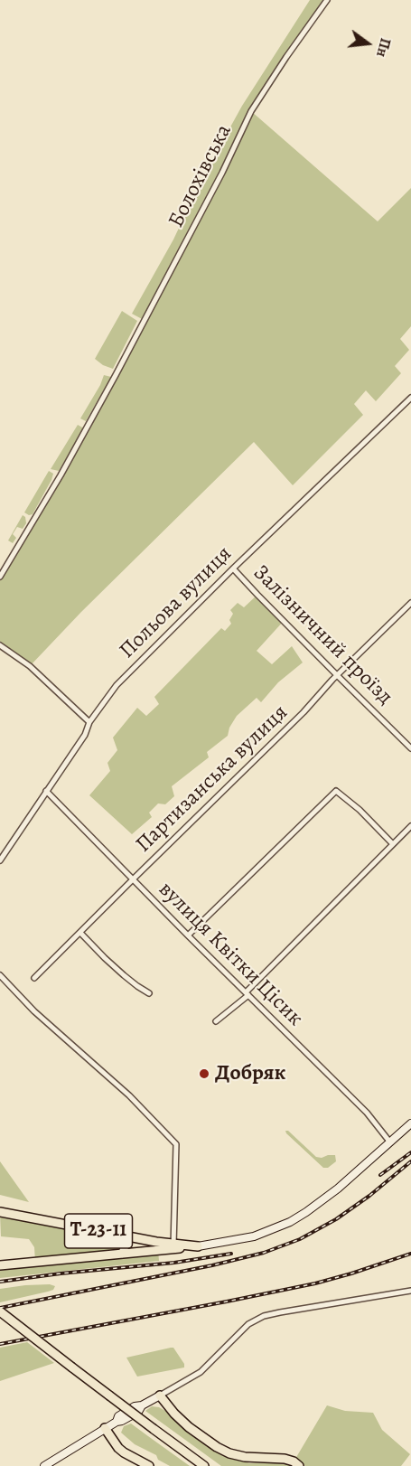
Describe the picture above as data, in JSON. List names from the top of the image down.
{
  "streets": {
    "main road": ["Т-23-11"],
    "street": [
      "Болохівська",
      "Польова вулиця",
      "Залізничний проїзд",
      "Партизанська вулиця",
      "вулиця Квітки Цісик"
    ]
  },
  "crossings": [
    ["Польова вулиця", "Залізничний проїзд"],
    ["Польова вулиця", "вулиця Квітки Цісик"],
    ["Залізничний проїзд", "Партизанська вулиця"],
    ["Партизанська вулиця", "вулиця Квітки Цісик"],
    ["вулиця Квітки Цісик", "Т-23-11"]
  ],
  "places": ["Добряк"],
  "north": "right"
}
